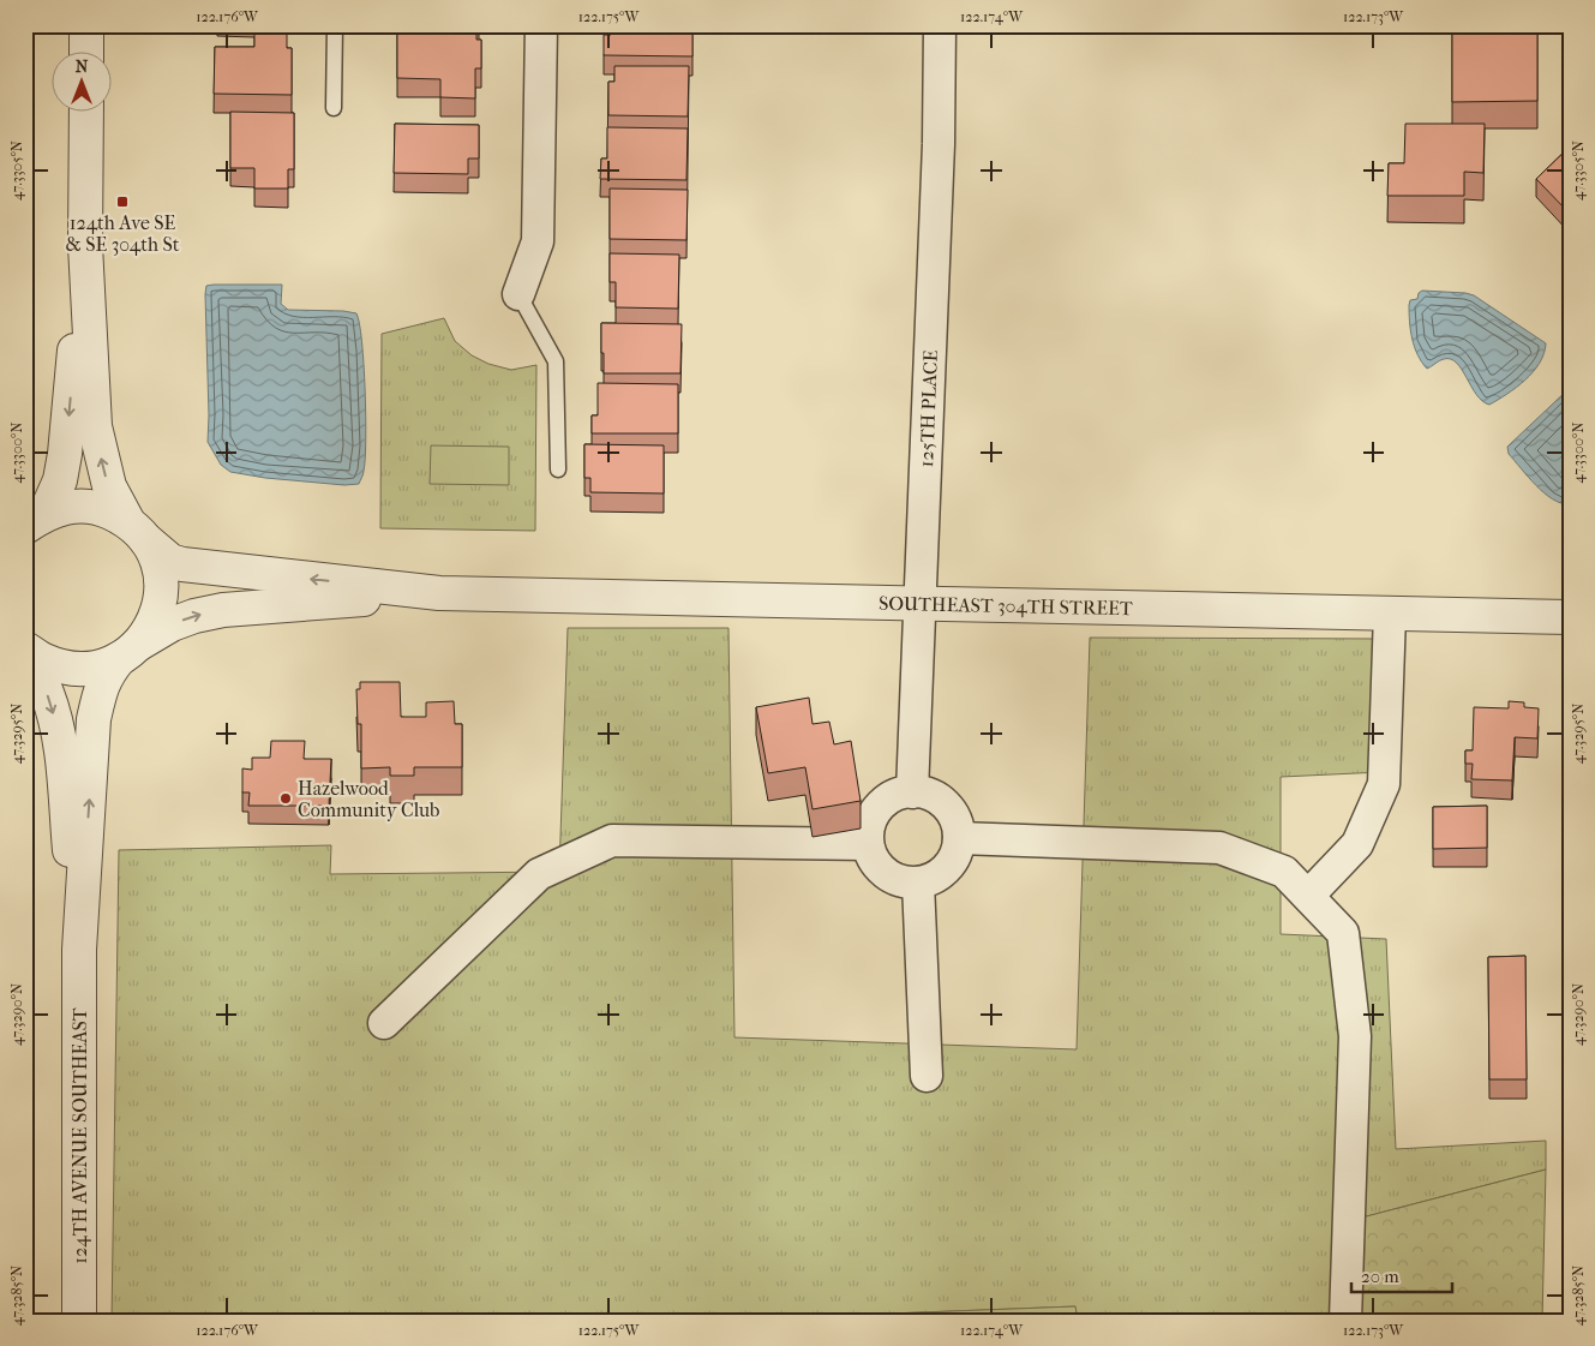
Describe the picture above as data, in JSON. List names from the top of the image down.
{
  "streets": {
    "street": ["125TH PLACE", "SOUTHEAST 304TH STREET", "124TH AVENUE SOUTHEAST"]
  },
  "crossings": [
    ["125TH PLACE", "SOUTHEAST 304TH STREET"],
    ["SOUTHEAST 304TH STREET", "124TH AVENUE SOUTHEAST"]
  ],
  "places": {
    "transit": ["124th Ave SE & SE 304th St"],
    "other": ["Hazelwood Community Club"]
  },
  "scale_bar": "20 m",
  "north": "top",
  "coordinates": [
    "122.176°W",
    "122.175°W",
    "122.174°W",
    "122.173°W",
    "47.3305°N",
    "47.3300°N",
    "47.3295°N",
    "47.3290°N",
    "47.3285°N"
  ]
}
